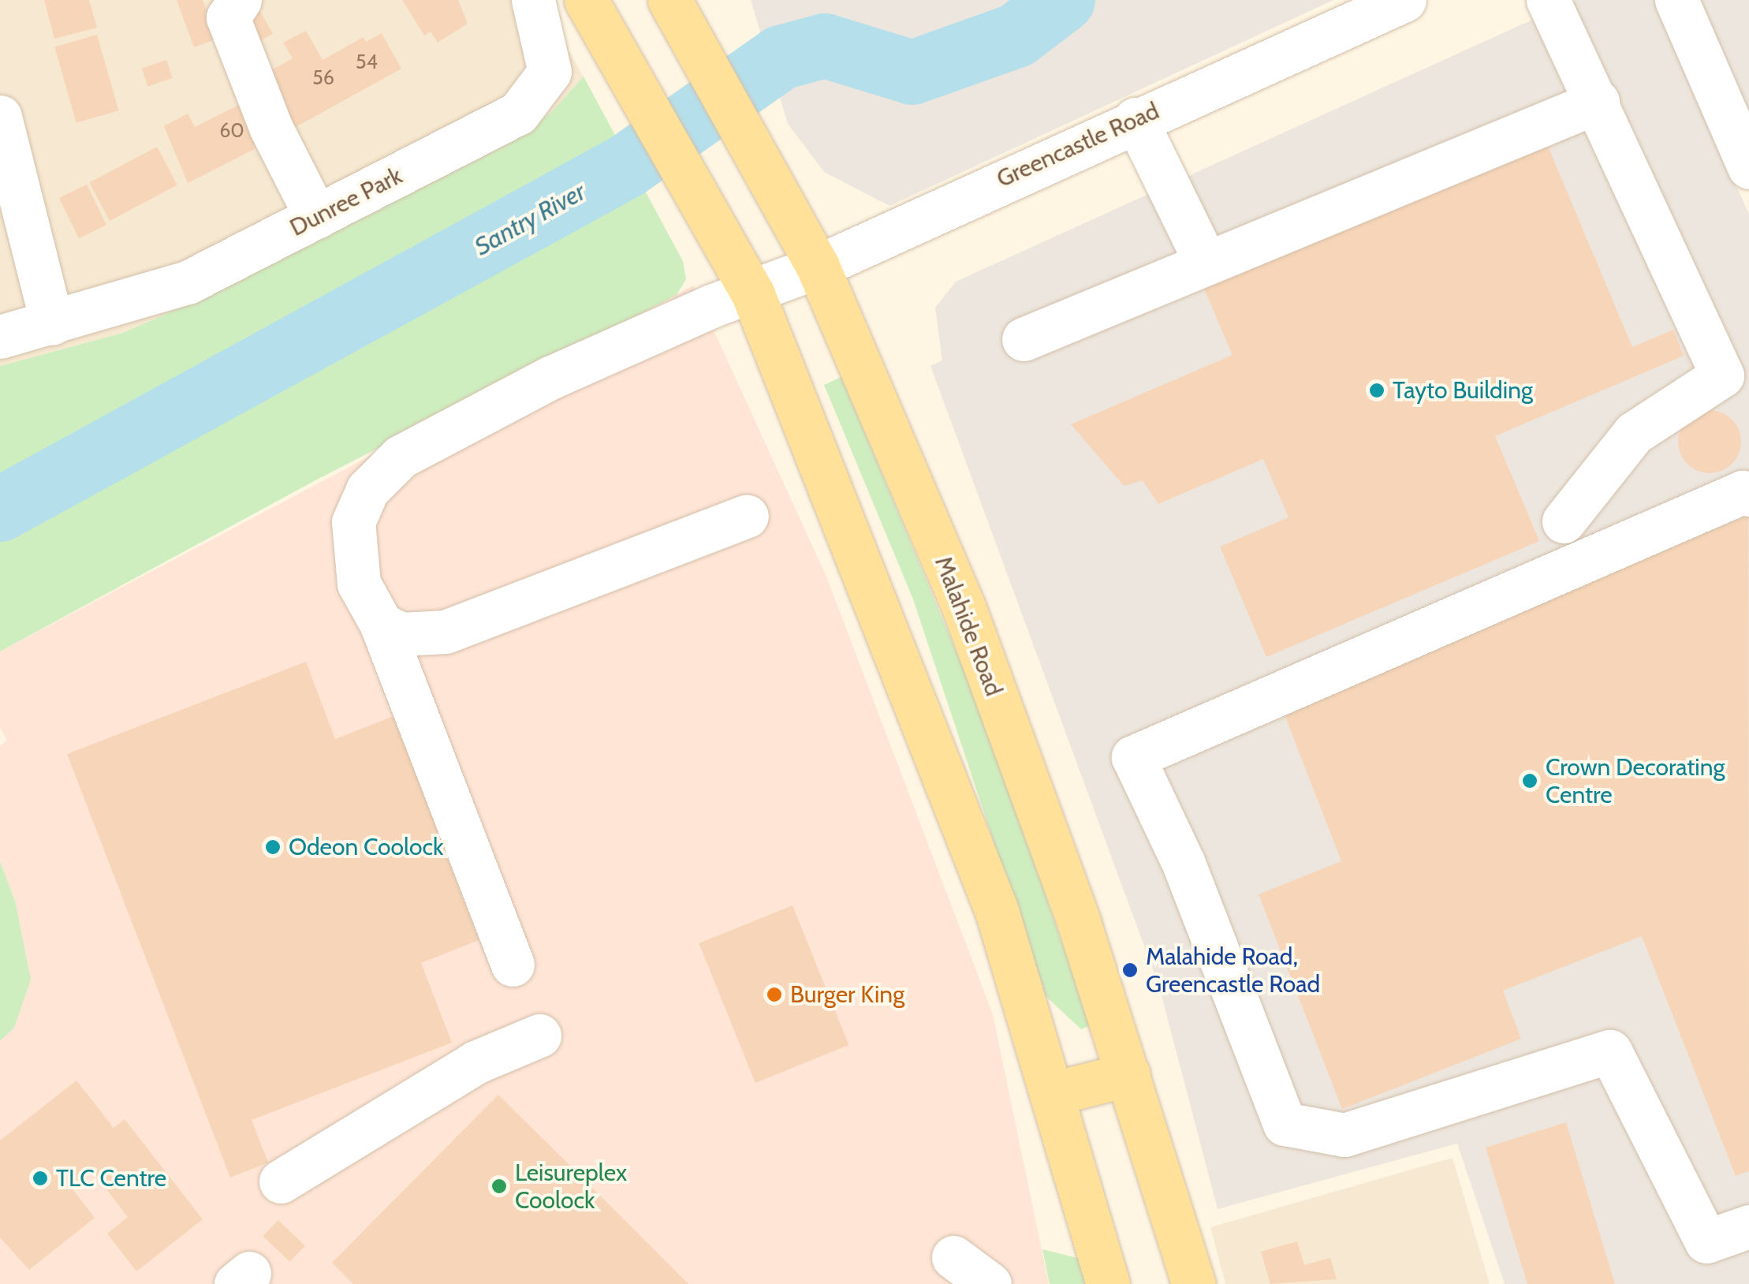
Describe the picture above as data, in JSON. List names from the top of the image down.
{
  "streets": {
    "main road": ["Malahide Road"],
    "street": ["Greencastle Road", "Dunree Park"]
  },
  "crossings": [
    ["Greencastle Road", "Malahide Road"]
  ],
  "water": ["Santry River"],
  "places": [
    "Tayto Building",
    "Crown Decorating Centre",
    "Odeon Coolock",
    "Malahide Road, Greencastle Road",
    "Burger King",
    "TLC Centre",
    "Leisureplex Coolock"
  ],
  "house_numbers": ["54", "56", "60"]
}
